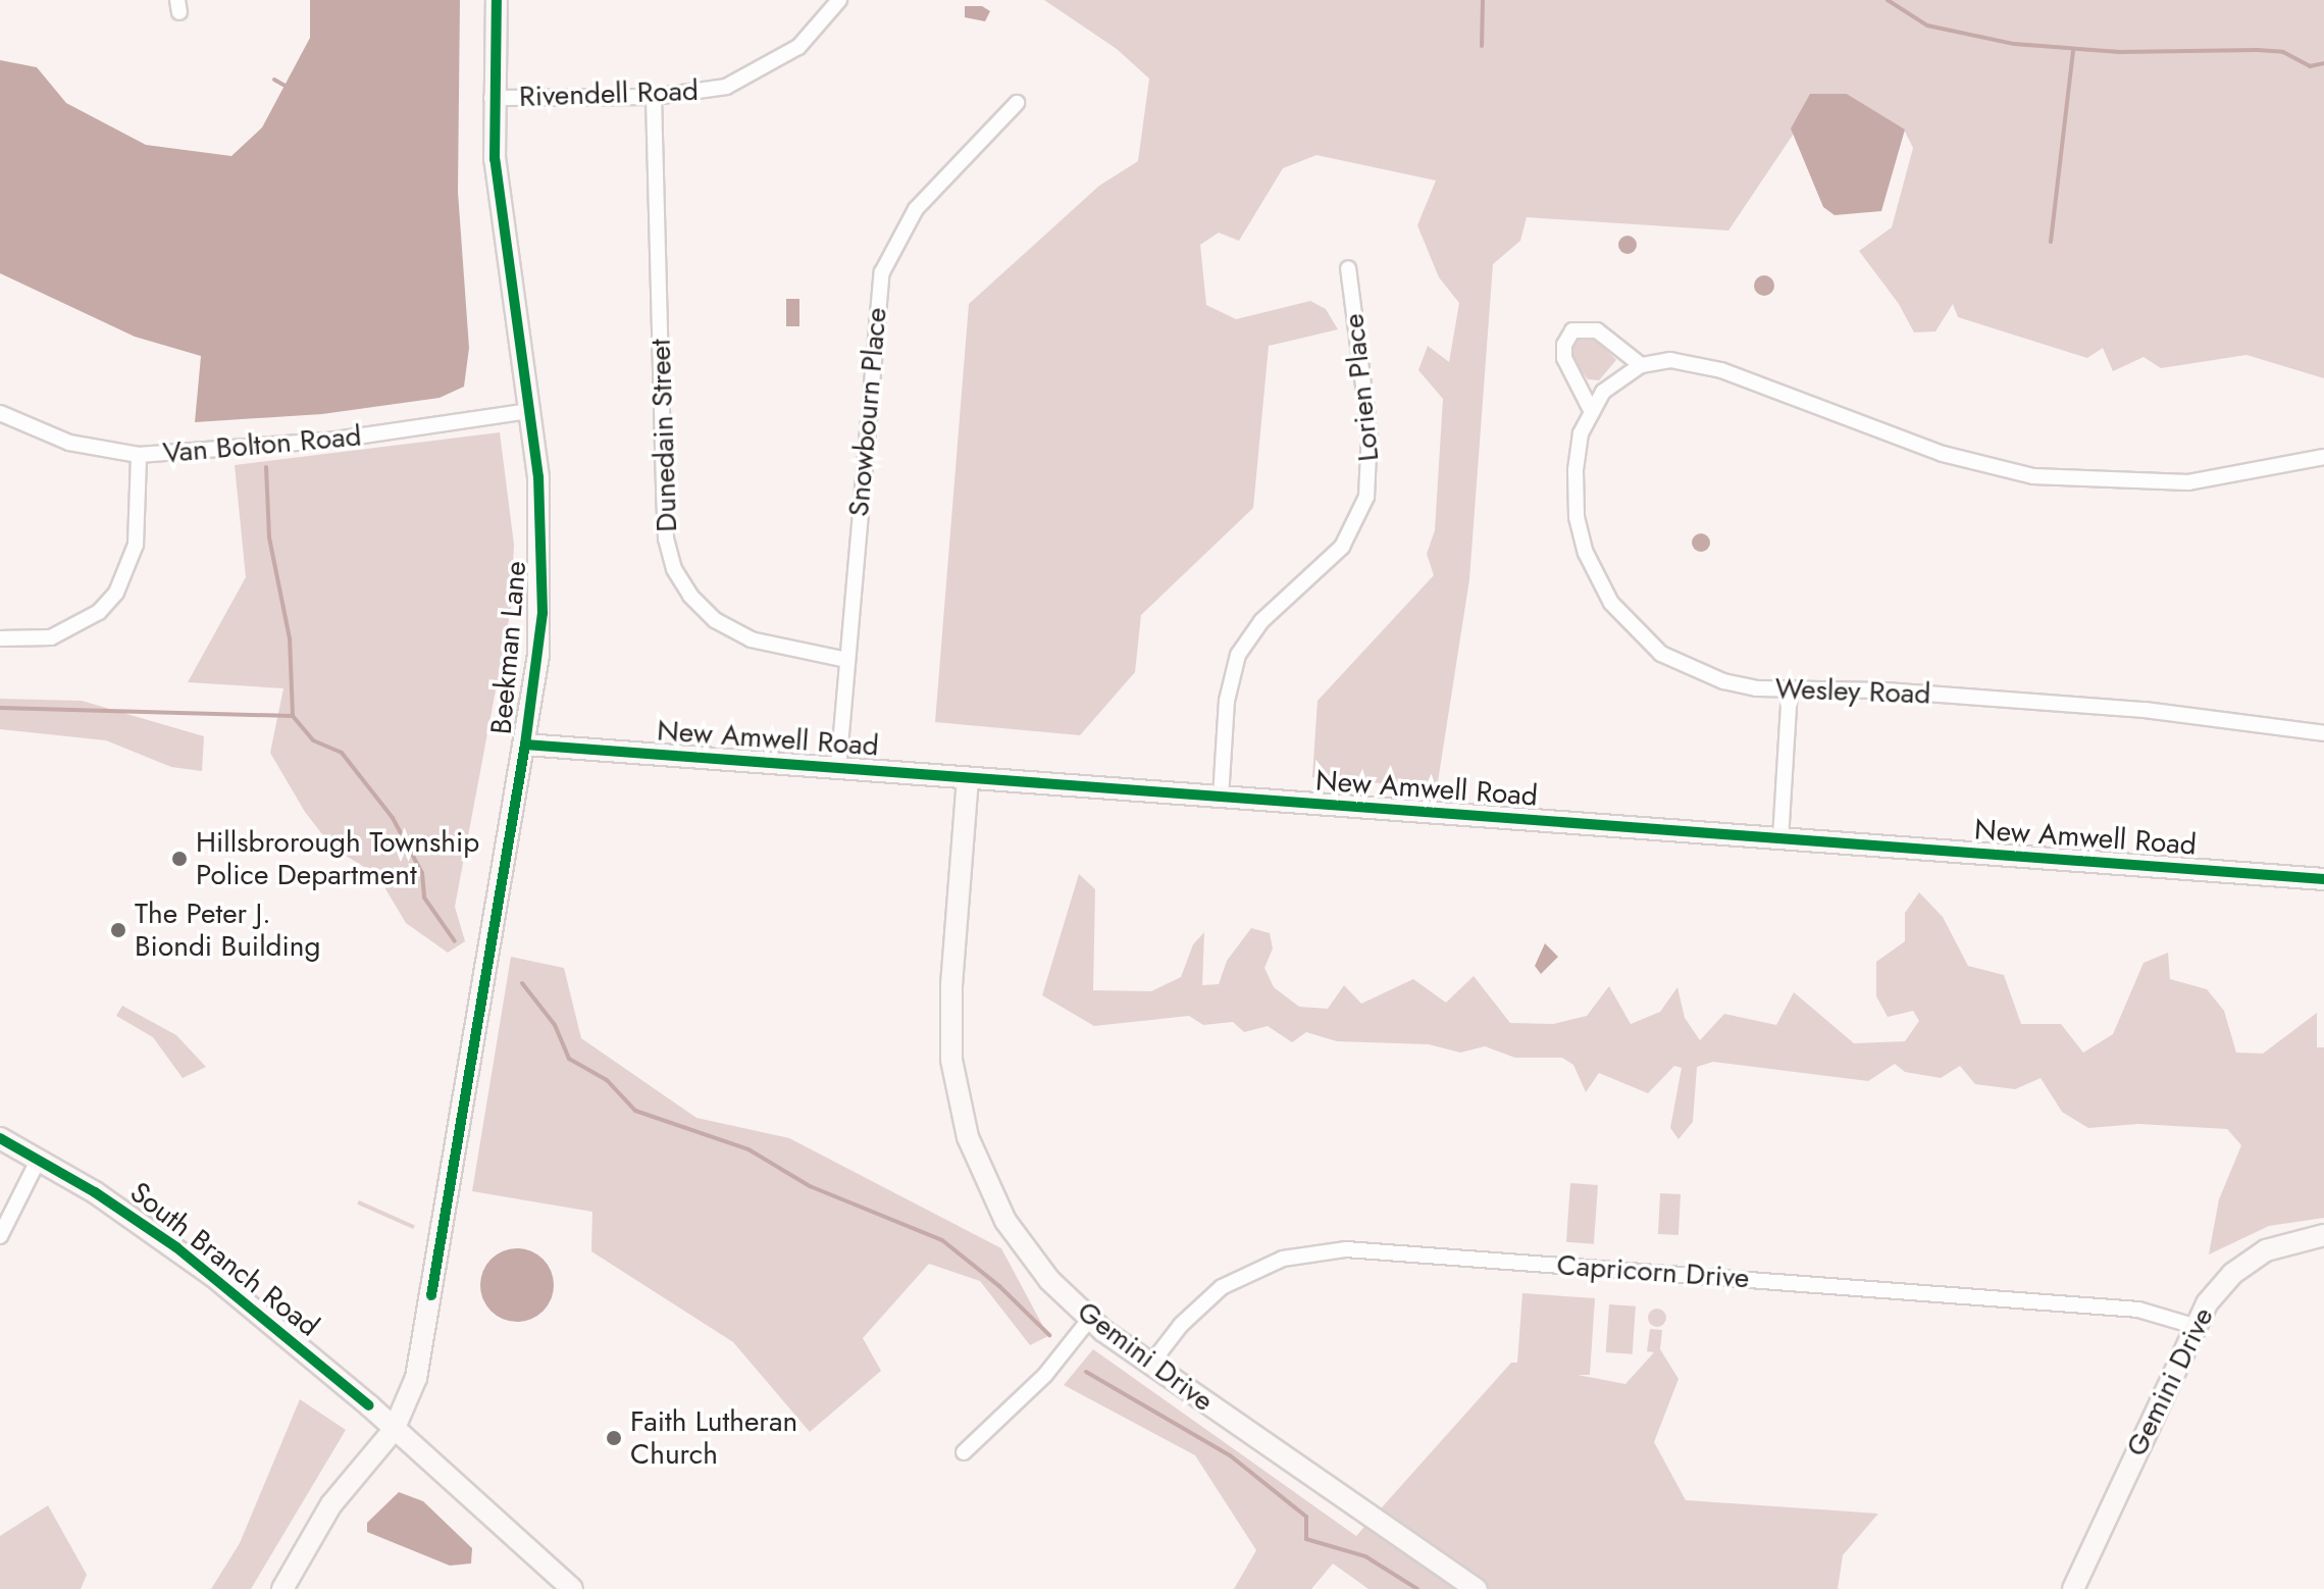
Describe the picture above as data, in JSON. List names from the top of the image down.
{
  "streets": {
    "street": [
      "Rivendell Road",
      "Lorien Place",
      "Snowbourn Place",
      "Dunedain Street",
      "Van Bolton Road",
      "Beekman Lane",
      "Wesley Road",
      "New Amwell Road",
      "South Branch Road",
      "Capricorn Drive",
      "Gemini Drive"
    ]
  },
  "crossings": [
    ["Rivendell Road", "Dunedain Street"],
    ["Rivendell Road", "Beekman Lane"],
    ["Lorien Place", "New Amwell Road"],
    ["Snowbourn Place", "Dunedain Street"],
    ["Snowbourn Place", "New Amwell Road"],
    ["Van Bolton Road", "Beekman Lane"],
    ["Beekman Lane", "New Amwell Road"],
    ["Beekman Lane", "South Branch Road"],
    ["New Amwell Road", "Gemini Drive"],
    ["Capricorn Drive", "Gemini Drive"]
  ],
  "places": ["Hillsbrorough Township Police Department", "The Peter J. Biondi Building", "Faith Lutheran Church"]
}
